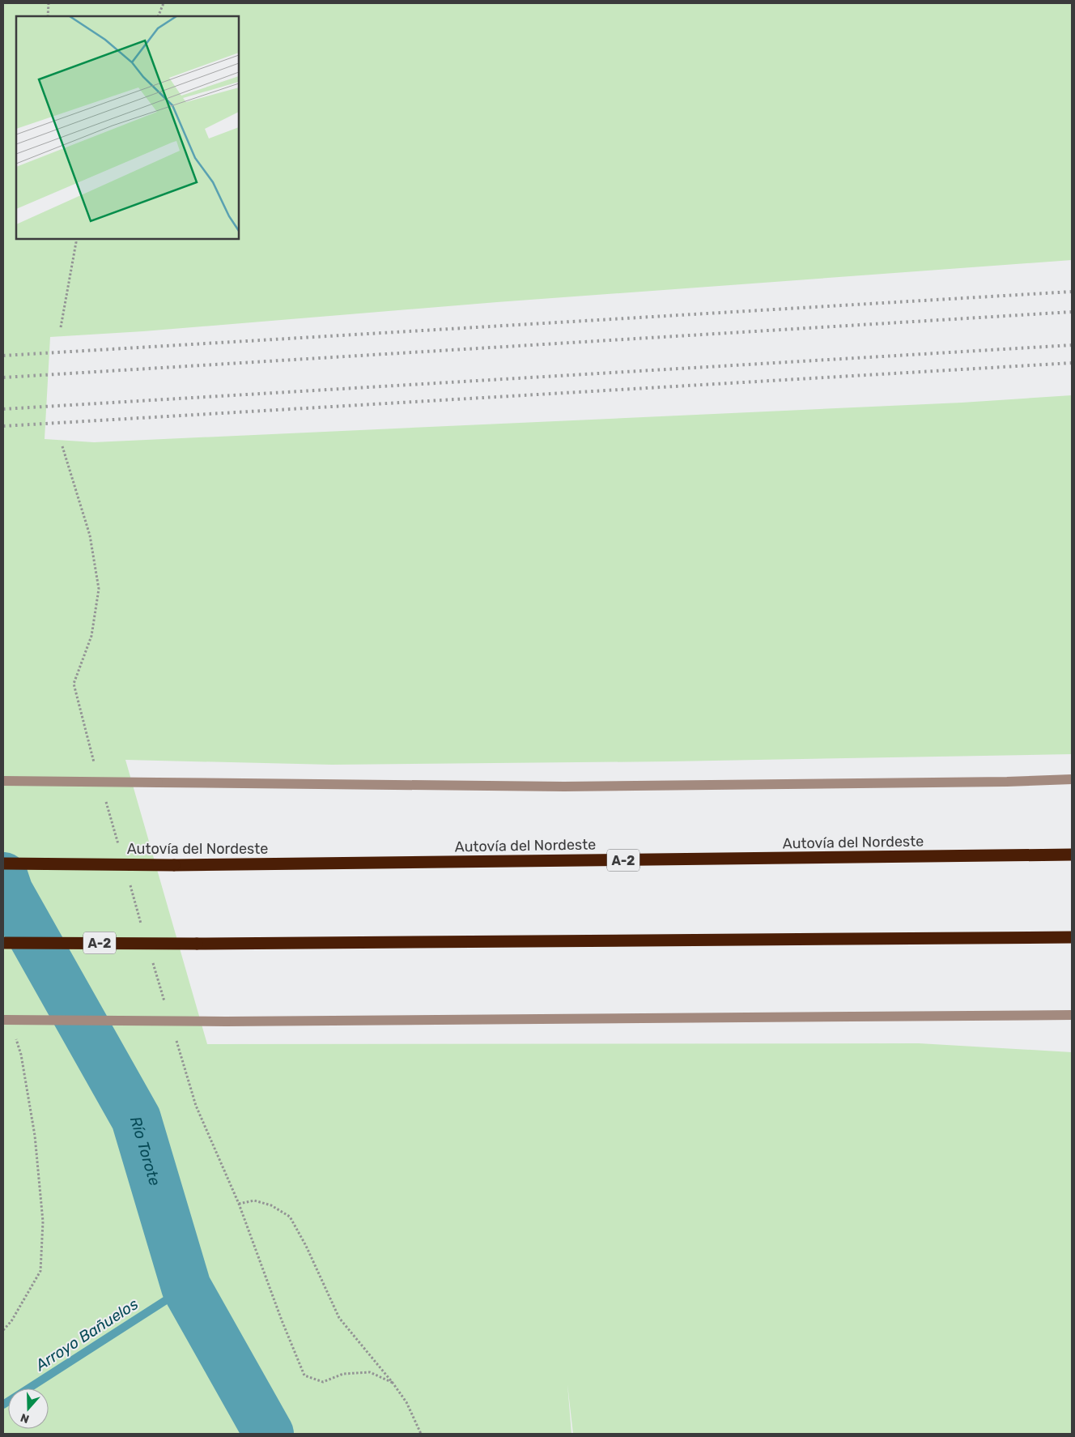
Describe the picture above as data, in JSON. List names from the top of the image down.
{
  "streets": {
    "highway": ["Autovía del Nordeste", "A-2"]
  },
  "water": ["Río Torote", "Arroyo Bañuelos"],
  "north": "bottom"
}
